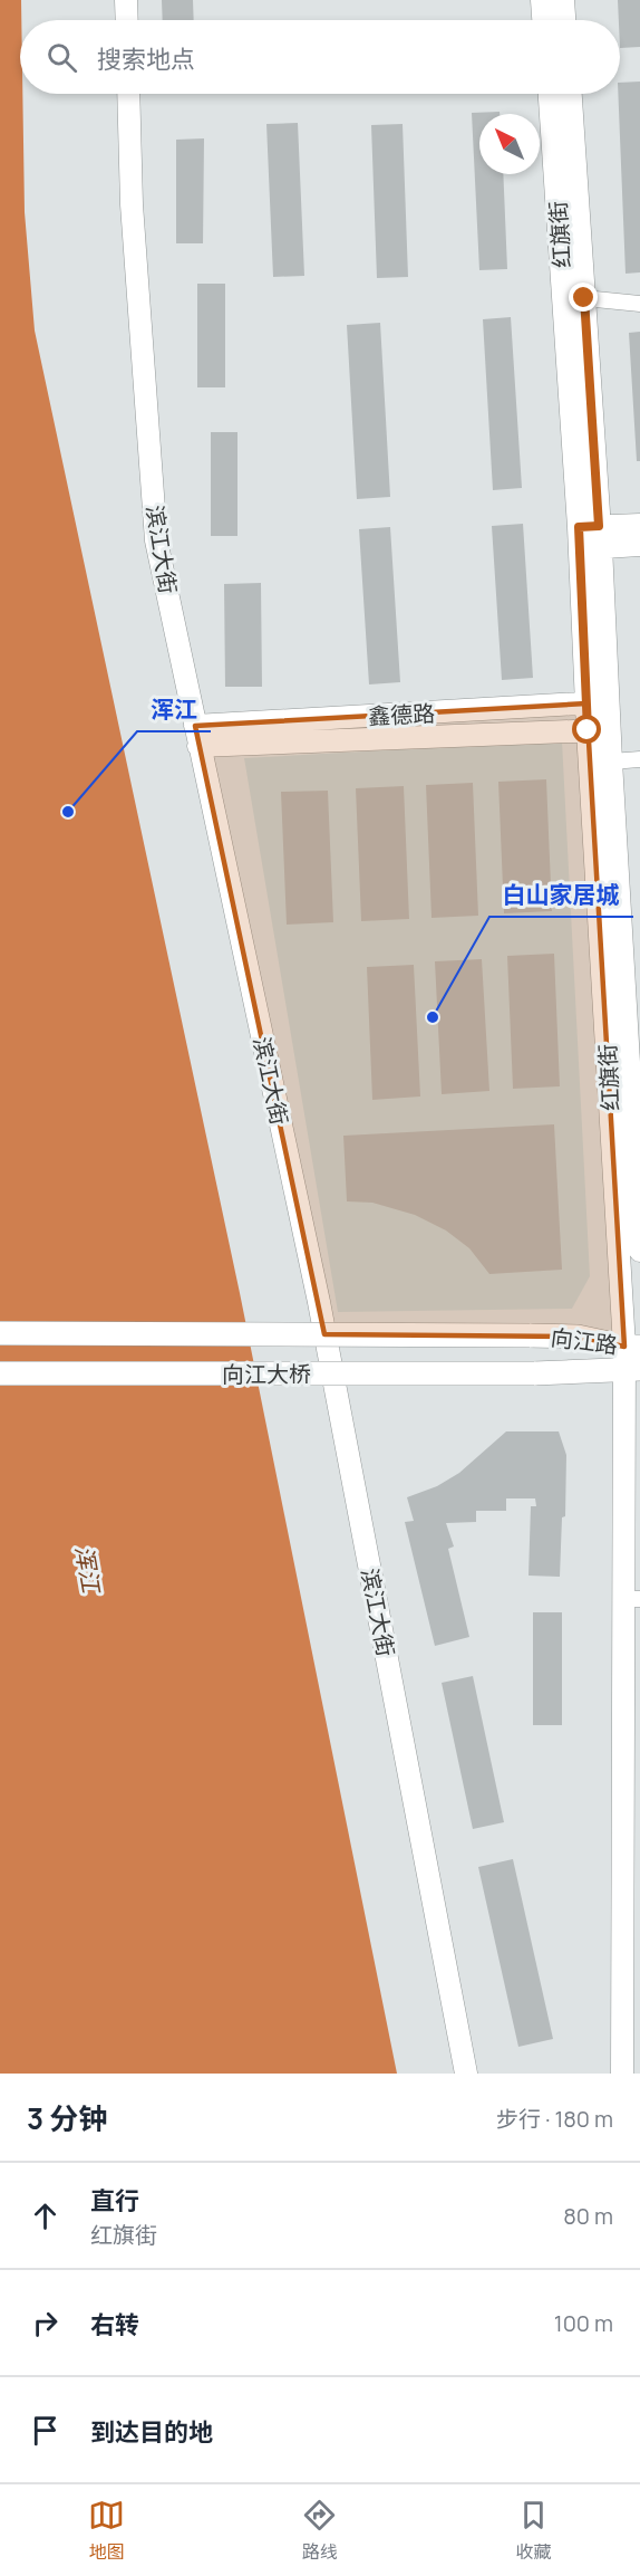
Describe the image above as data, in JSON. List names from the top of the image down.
{
  "streets": {
    "main road": [
      "红旗街",
      "滨江大街",
      "鑫德路",
      "向江路",
      "向江大桥"
    ]
  },
  "crossings": [
    ["红旗街", "鑫德路"],
    ["红旗街", "向江路"],
    ["滨江大街", "鑫德路"],
    ["向江路", "向江大桥"]
  ],
  "water": ["浑江"],
  "places": ["浑江", "白山家居城"],
  "north": "top left",
  "page": {
    "search": "搜索地点",
    "heading": ["3 分钟", "步行 · 180 m"],
    "list": [
      ["直行", "红旗街", "80 m"],
      ["右转", "100 m"],
      "到达目的地"
    ],
    "nav": ["地图", "路线", "收藏"]
  }
}
